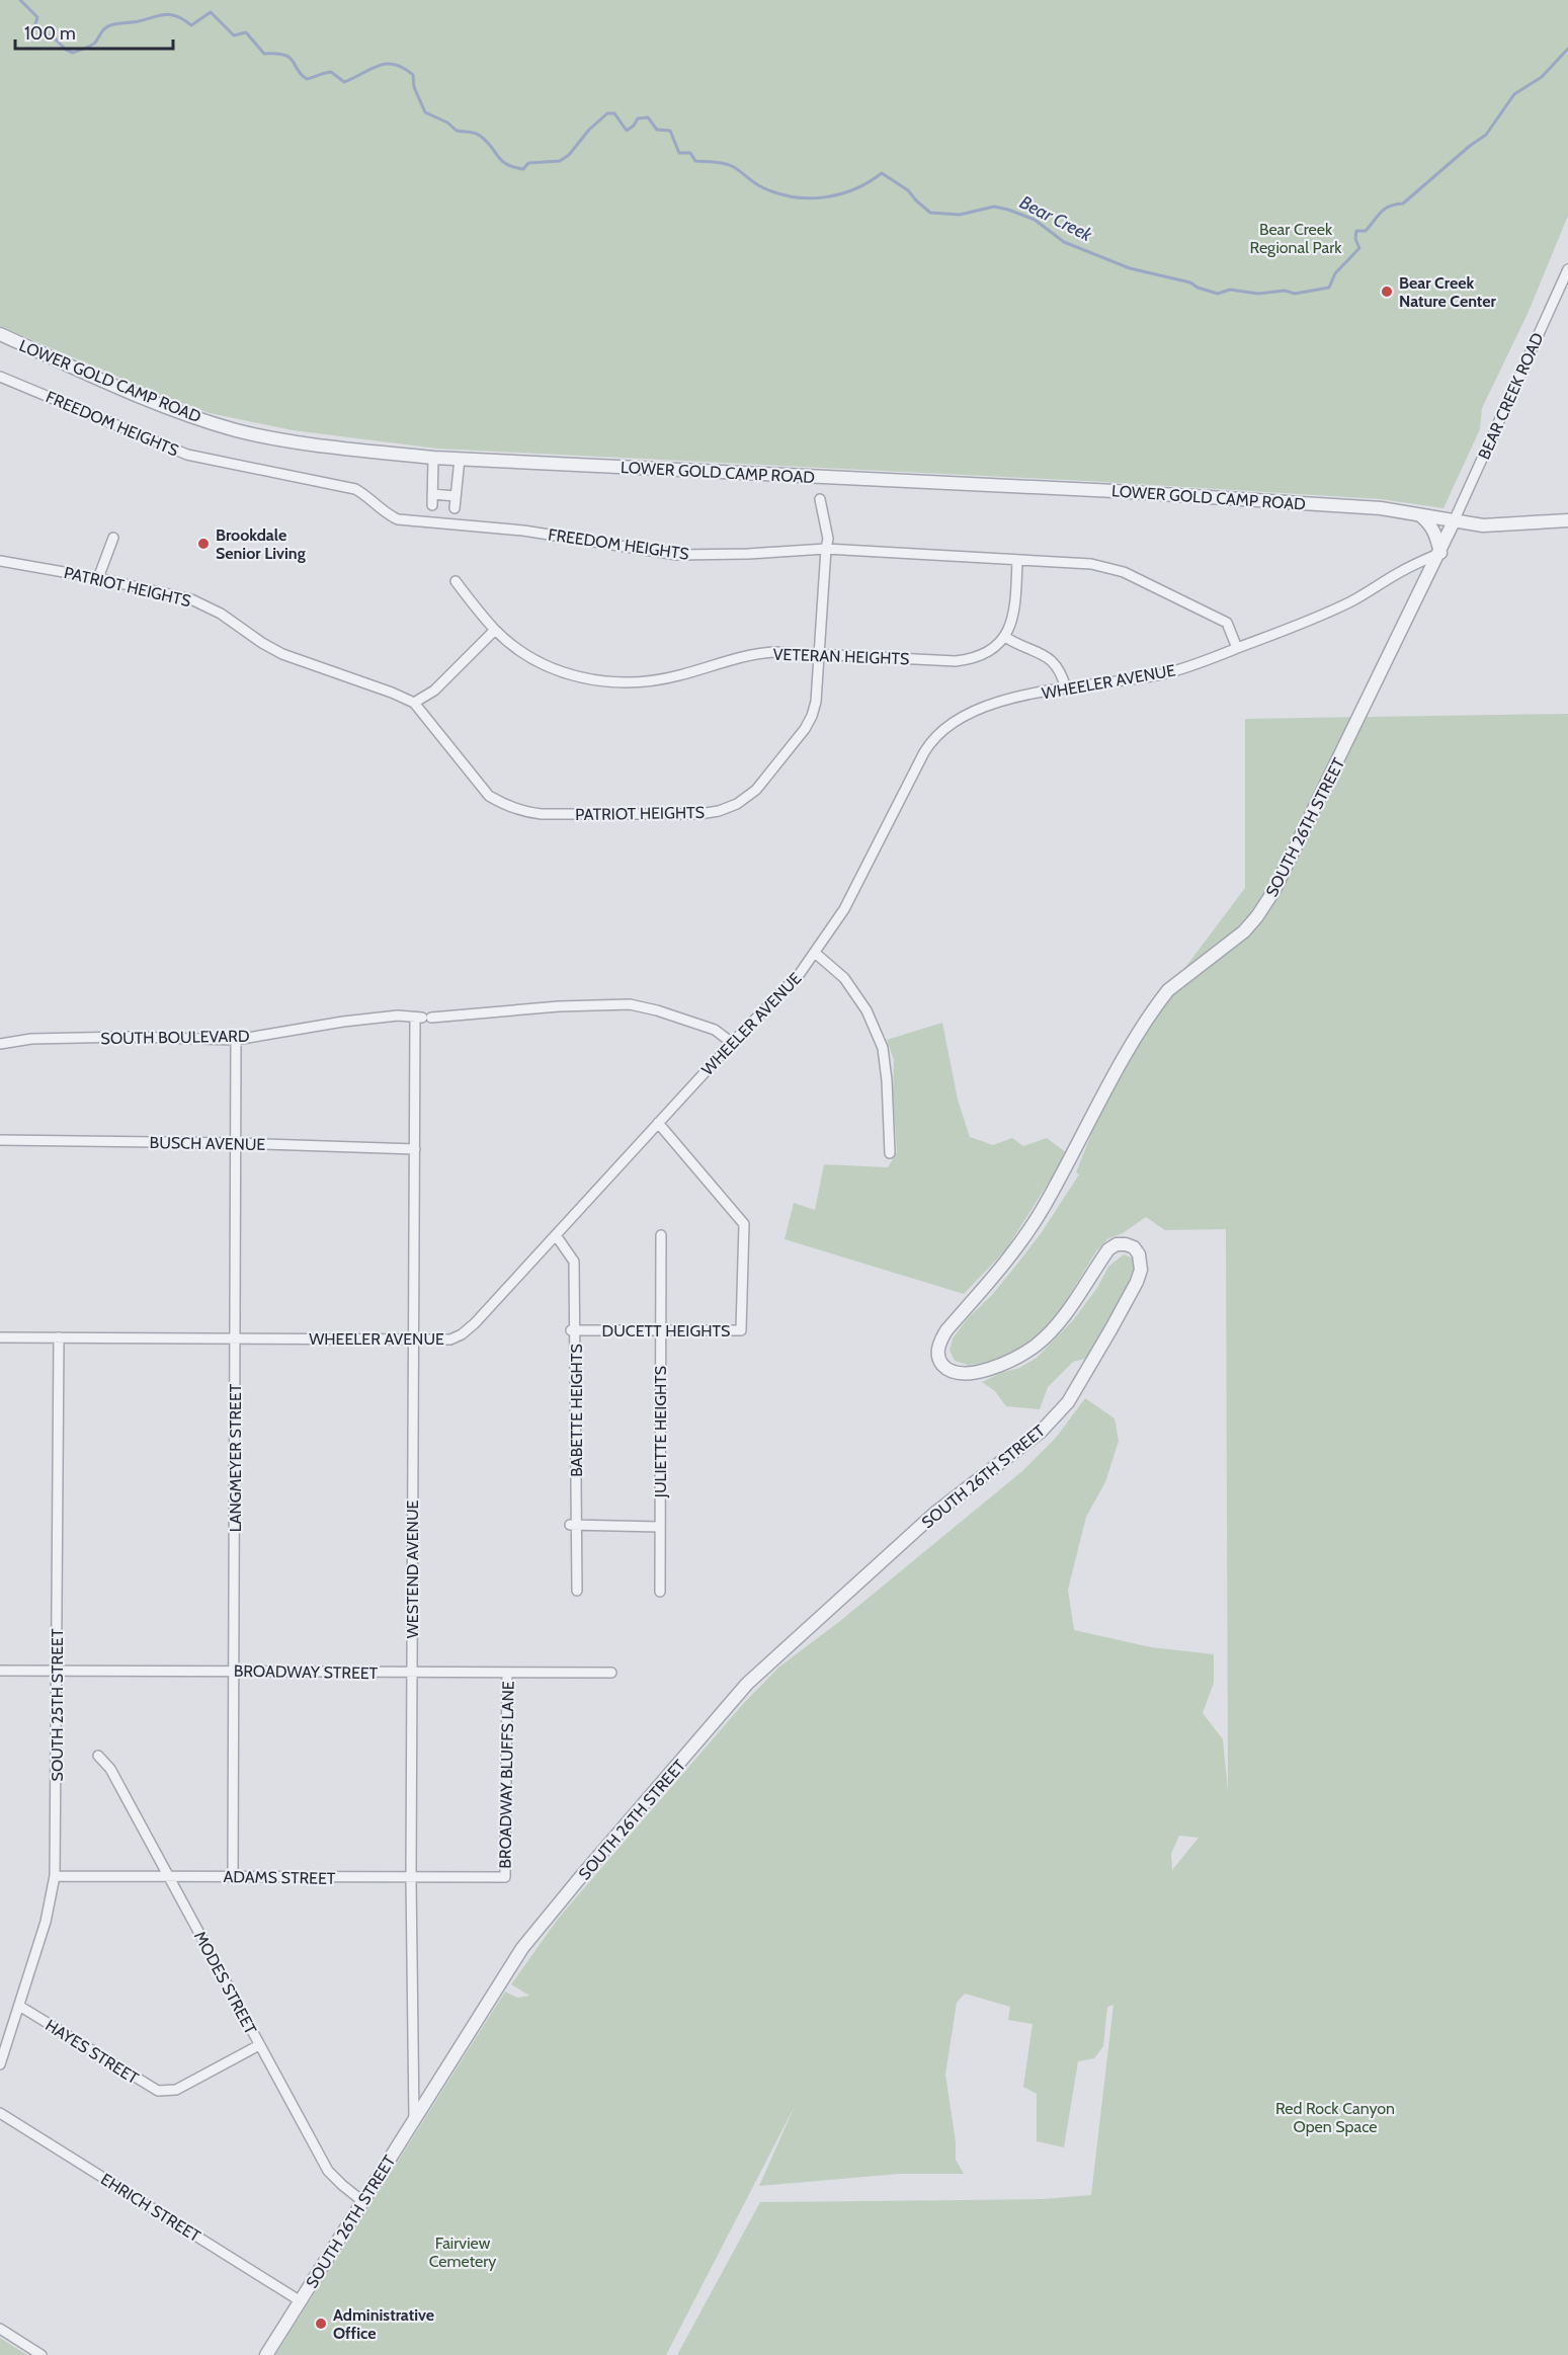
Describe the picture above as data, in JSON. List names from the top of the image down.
{
  "streets": {
    "street": [
      "LOWER GOLD CAMP ROAD",
      "BEAR CREEK ROAD",
      "FREEDOM HEIGHTS",
      "PATRIOT HEIGHTS",
      "VETERAN HEIGHTS",
      "WHEELER AVENUE",
      "SOUTH 26TH STREET",
      "SOUTH BOULEVARD",
      "BUSCH AVENUE",
      "DUCETT HEIGHTS",
      "BABETTE HEIGHTS",
      "JULIETTE HEIGHTS",
      "LANGMEYER STREET",
      "WESTEND AVENUE",
      "BROADWAY STREET",
      "SOUTH 25TH STREET",
      "BROADWAY BLUFFS LANE",
      "ADAMS STREET",
      "MODES STREET",
      "HAYES STREET",
      "EHRICH STREET"
    ]
  },
  "crossings": [
    ["LOWER GOLD CAMP ROAD", "BEAR CREEK ROAD"],
    ["LOWER GOLD CAMP ROAD", "SOUTH 26TH STREET"],
    ["BEAR CREEK ROAD", "SOUTH 26TH STREET"],
    ["FREEDOM HEIGHTS", "PATRIOT HEIGHTS"],
    ["FREEDOM HEIGHTS", "WHEELER AVENUE"],
    ["PATRIOT HEIGHTS", "VETERAN HEIGHTS"],
    ["WHEELER AVENUE", "SOUTH 26TH STREET"],
    ["WHEELER AVENUE", "SOUTH BOULEVARD"],
    ["WHEELER AVENUE", "DUCETT HEIGHTS"],
    ["WHEELER AVENUE", "BABETTE HEIGHTS"],
    ["WHEELER AVENUE", "LANGMEYER STREET"],
    ["WHEELER AVENUE", "WESTEND AVENUE"],
    ["WHEELER AVENUE", "SOUTH 25TH STREET"],
    ["SOUTH 26TH STREET", "WESTEND AVENUE"],
    ["SOUTH 26TH STREET", "MODES STREET"],
    ["SOUTH 26TH STREET", "EHRICH STREET"],
    ["SOUTH BOULEVARD", "LANGMEYER STREET"],
    ["SOUTH BOULEVARD", "WESTEND AVENUE"],
    ["BUSCH AVENUE", "LANGMEYER STREET"],
    ["BUSCH AVENUE", "WESTEND AVENUE"],
    ["DUCETT HEIGHTS", "BABETTE HEIGHTS"],
    ["DUCETT HEIGHTS", "JULIETTE HEIGHTS"],
    ["LANGMEYER STREET", "BROADWAY STREET"],
    ["LANGMEYER STREET", "ADAMS STREET"],
    ["WESTEND AVENUE", "BROADWAY STREET"],
    ["WESTEND AVENUE", "ADAMS STREET"],
    ["BROADWAY STREET", "SOUTH 25TH STREET"],
    ["BROADWAY STREET", "BROADWAY BLUFFS LANE"],
    ["SOUTH 25TH STREET", "ADAMS STREET"],
    ["SOUTH 25TH STREET", "HAYES STREET"],
    ["BROADWAY BLUFFS LANE", "ADAMS STREET"],
    ["ADAMS STREET", "MODES STREET"],
    ["MODES STREET", "HAYES STREET"]
  ],
  "water": ["Bear Creek"],
  "parks": ["Bear Creek Regional Park", "Red Rock Canyon Open Space", "Fairview Cemetery"],
  "places": ["Bear Creek Nature Center", "Brookdale Senior Living", "Administrative Office"],
  "scale_bar": "100 m"
}
